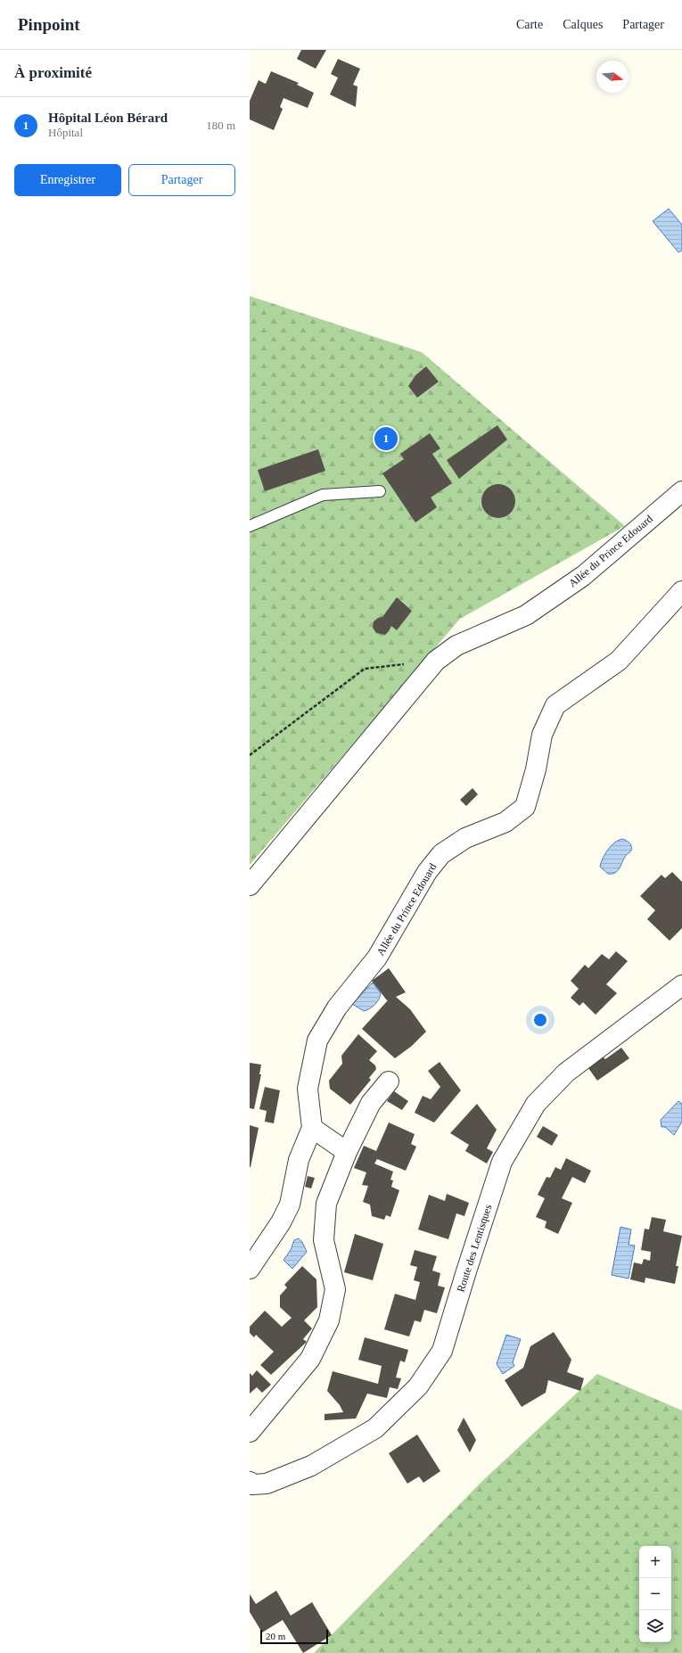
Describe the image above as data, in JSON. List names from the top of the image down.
{
  "streets": {
    "street": ["Allée du Prince Edouard", "Route des Lentisques"]
  },
  "scale_bar": "20 m",
  "north": "right",
  "page": {
    "header": "Pinpoint",
    "nav": ["Carte", "Calques", "Partager"],
    "heading": "À proximité",
    "list": [
      {
        "mark": "1",
        "name": "Hôpital Léon Bérard",
        "note": "Hôpital",
        "value": "180 m"
      }
    ],
    "buttons": ["Enregistrer", "Partager"],
    "pins": "1",
    "map_buttons": ["+", "−"],
    "scale": "20 m"
  }
}
